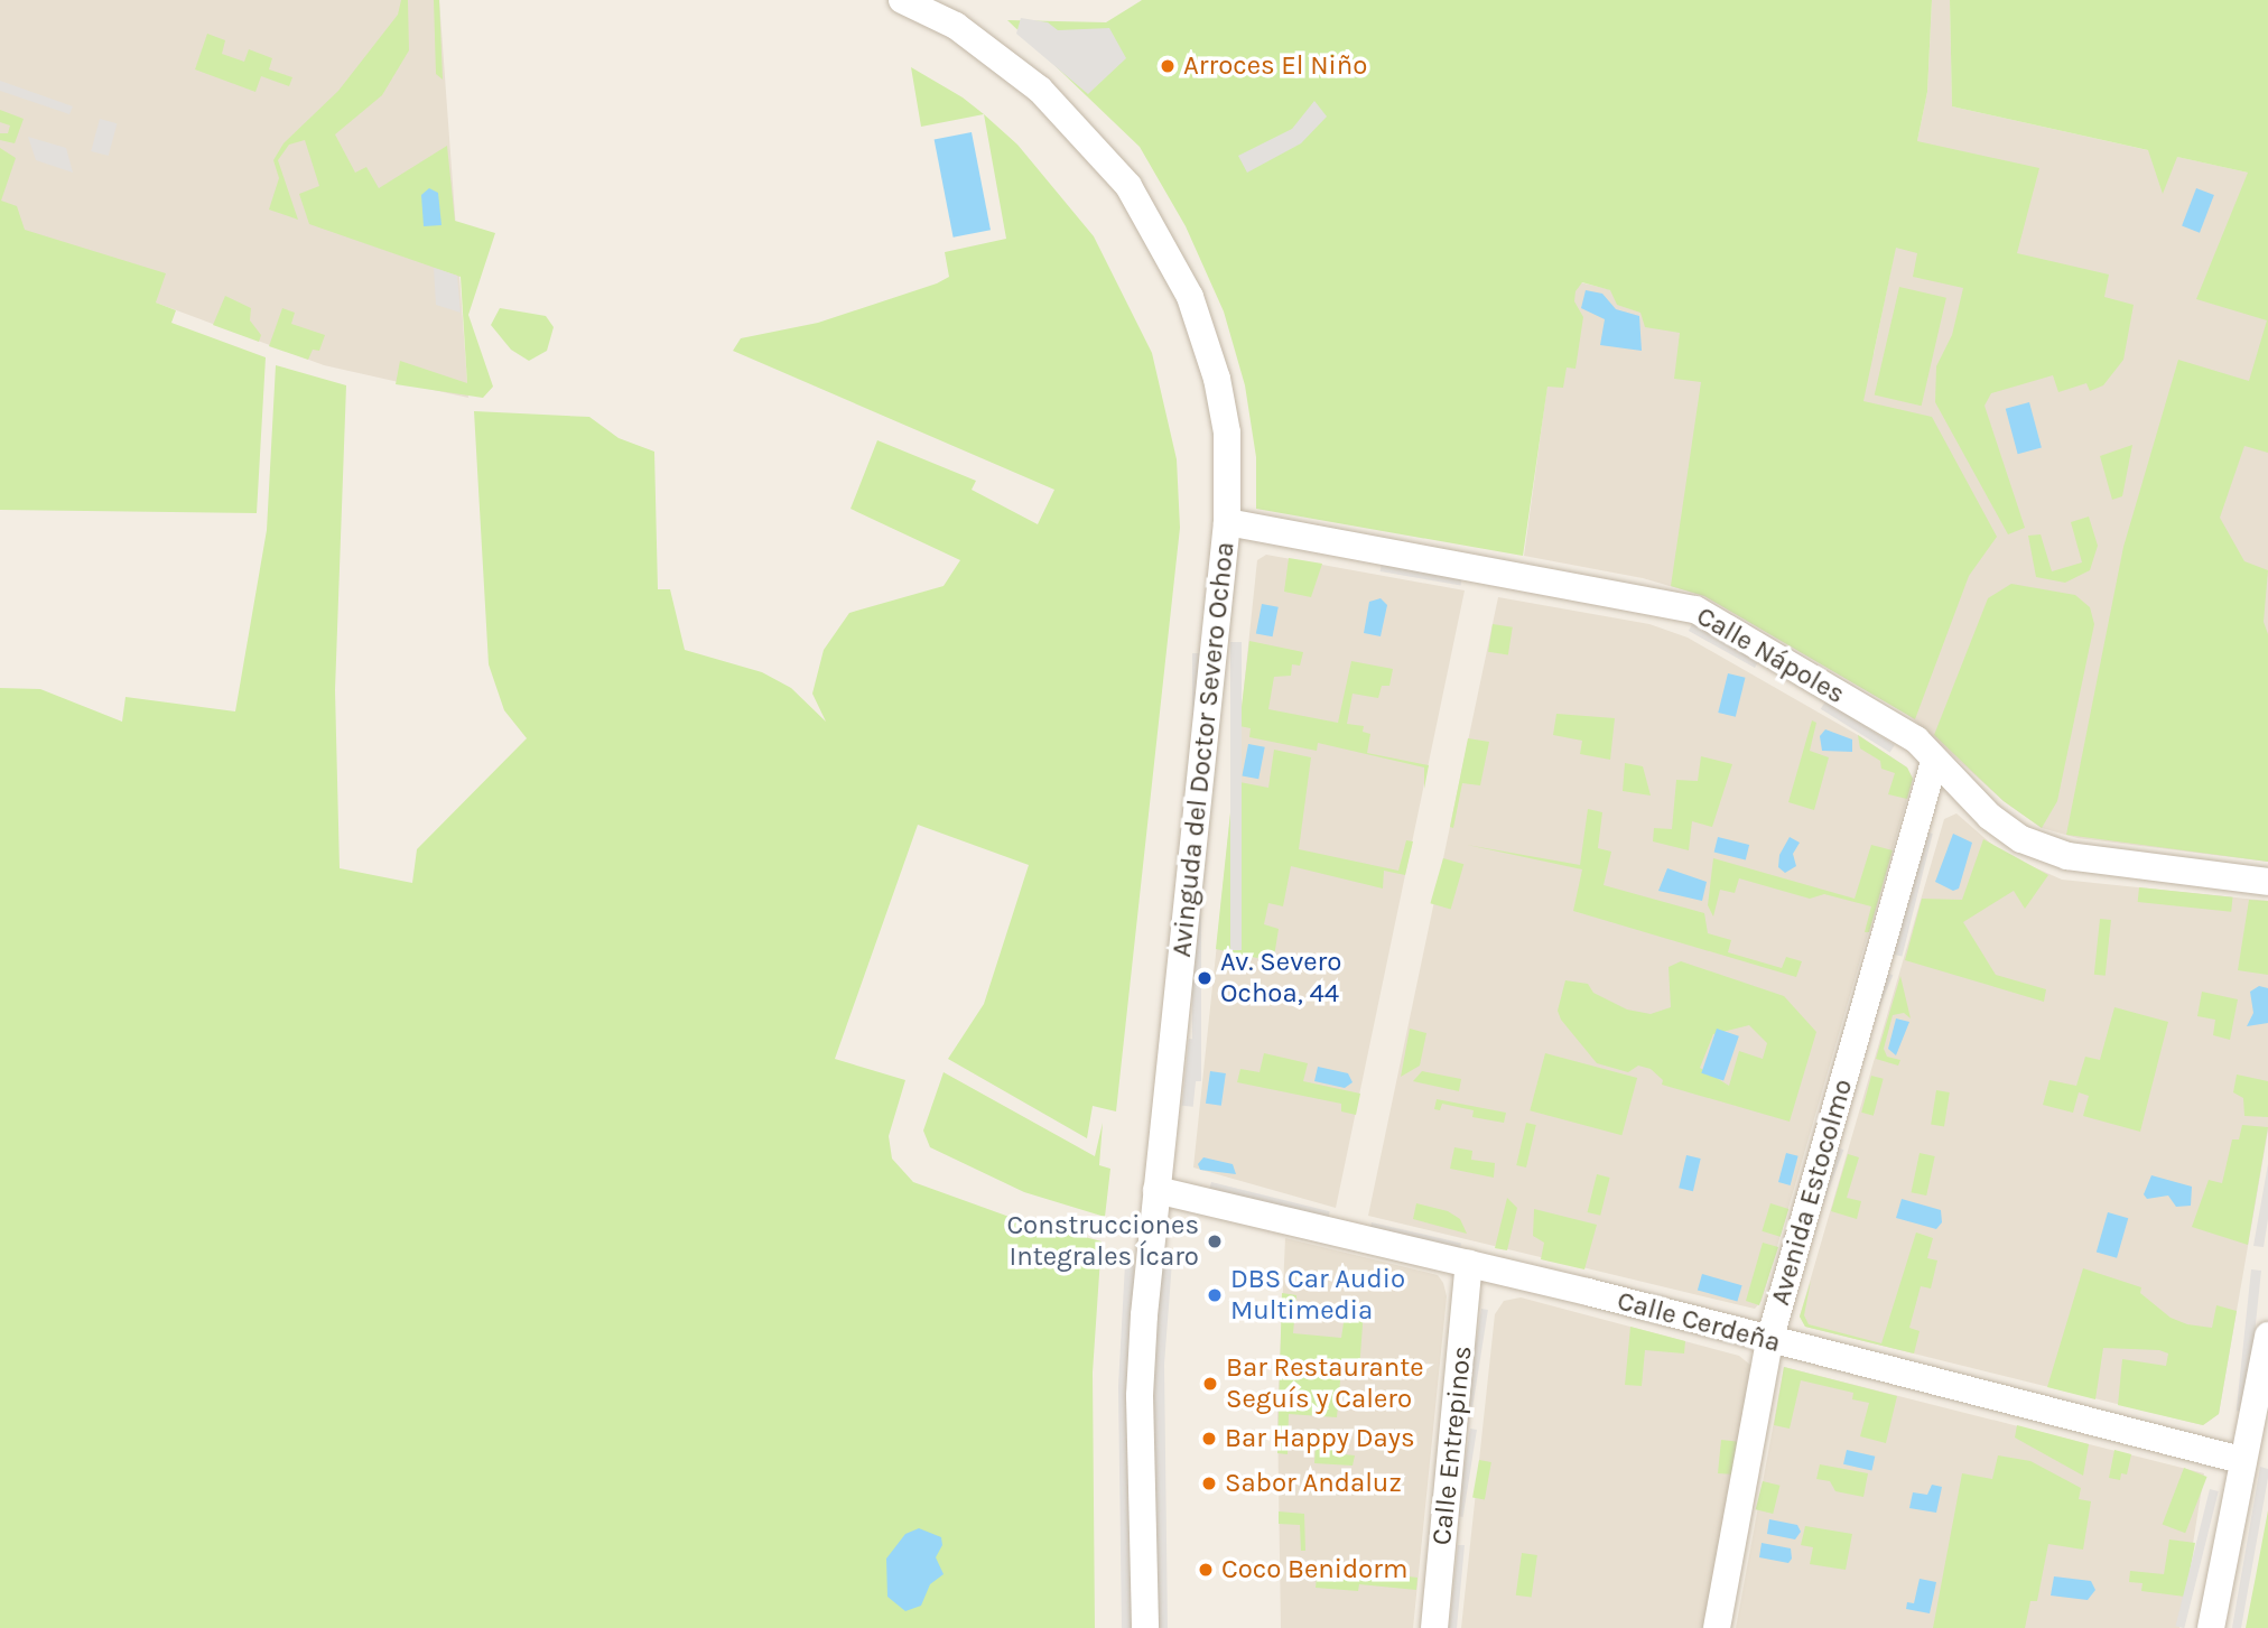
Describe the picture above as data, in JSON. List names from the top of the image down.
{
  "streets": {
    "street": [
      "Calle Nápoles",
      "Avinguda del Doctor Severo Ochoa",
      "Avenida Estocolmo",
      "Calle Cerdeña",
      "Calle Entrepinos"
    ]
  },
  "crossings": [
    ["Calle Nápoles", "Avinguda del Doctor Severo Ochoa"],
    ["Calle Nápoles", "Avenida Estocolmo"],
    ["Avinguda del Doctor Severo Ochoa", "Calle Cerdeña"],
    ["Avenida Estocolmo", "Calle Cerdeña"],
    ["Calle Cerdeña", "Calle Entrepinos"]
  ],
  "places": [
    "Arroces El Niño",
    "Av. Severo Ochoa, 44",
    "Construcciones Integrales Ícaro",
    "DBS Car Audio Multimedia",
    "Bar Restaurante Seguís y Calero",
    "Bar Happy Days",
    "Sabor Andaluz",
    "Coco Benidorm"
  ]
}
